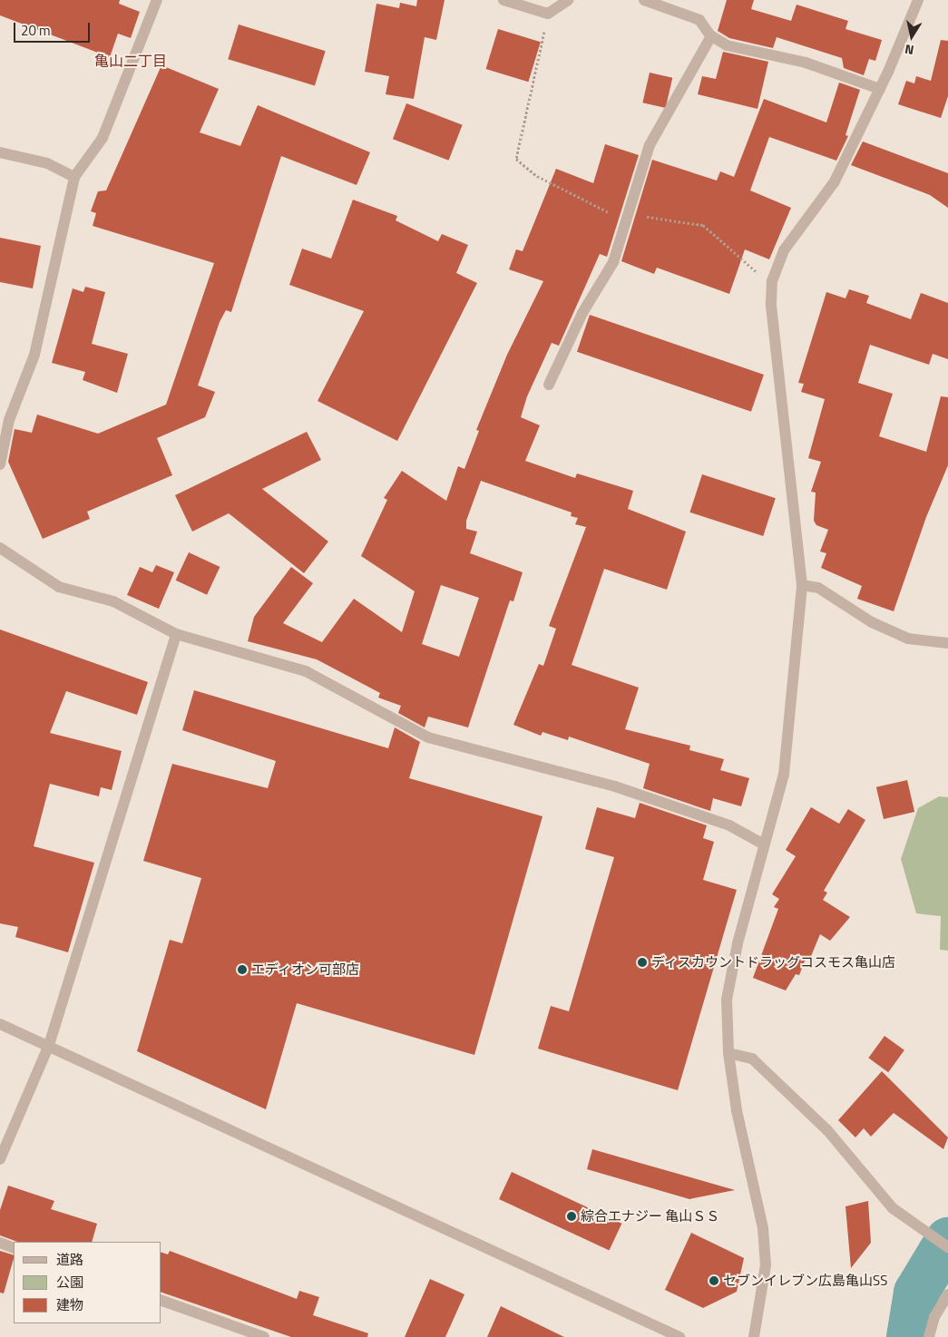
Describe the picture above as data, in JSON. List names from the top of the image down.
{
  "districts": ["亀山二丁目"],
  "places": [
    "ディスカウントドラッグコスモス亀山店",
    "エディオン可部店",
    "綜合エナジー 亀山ＳＳ",
    "セブンイレブン広島亀山SS"
  ],
  "legend": ["道路", "公園", "建物"],
  "scale_bar": "20 m",
  "north": "bottom"
}
